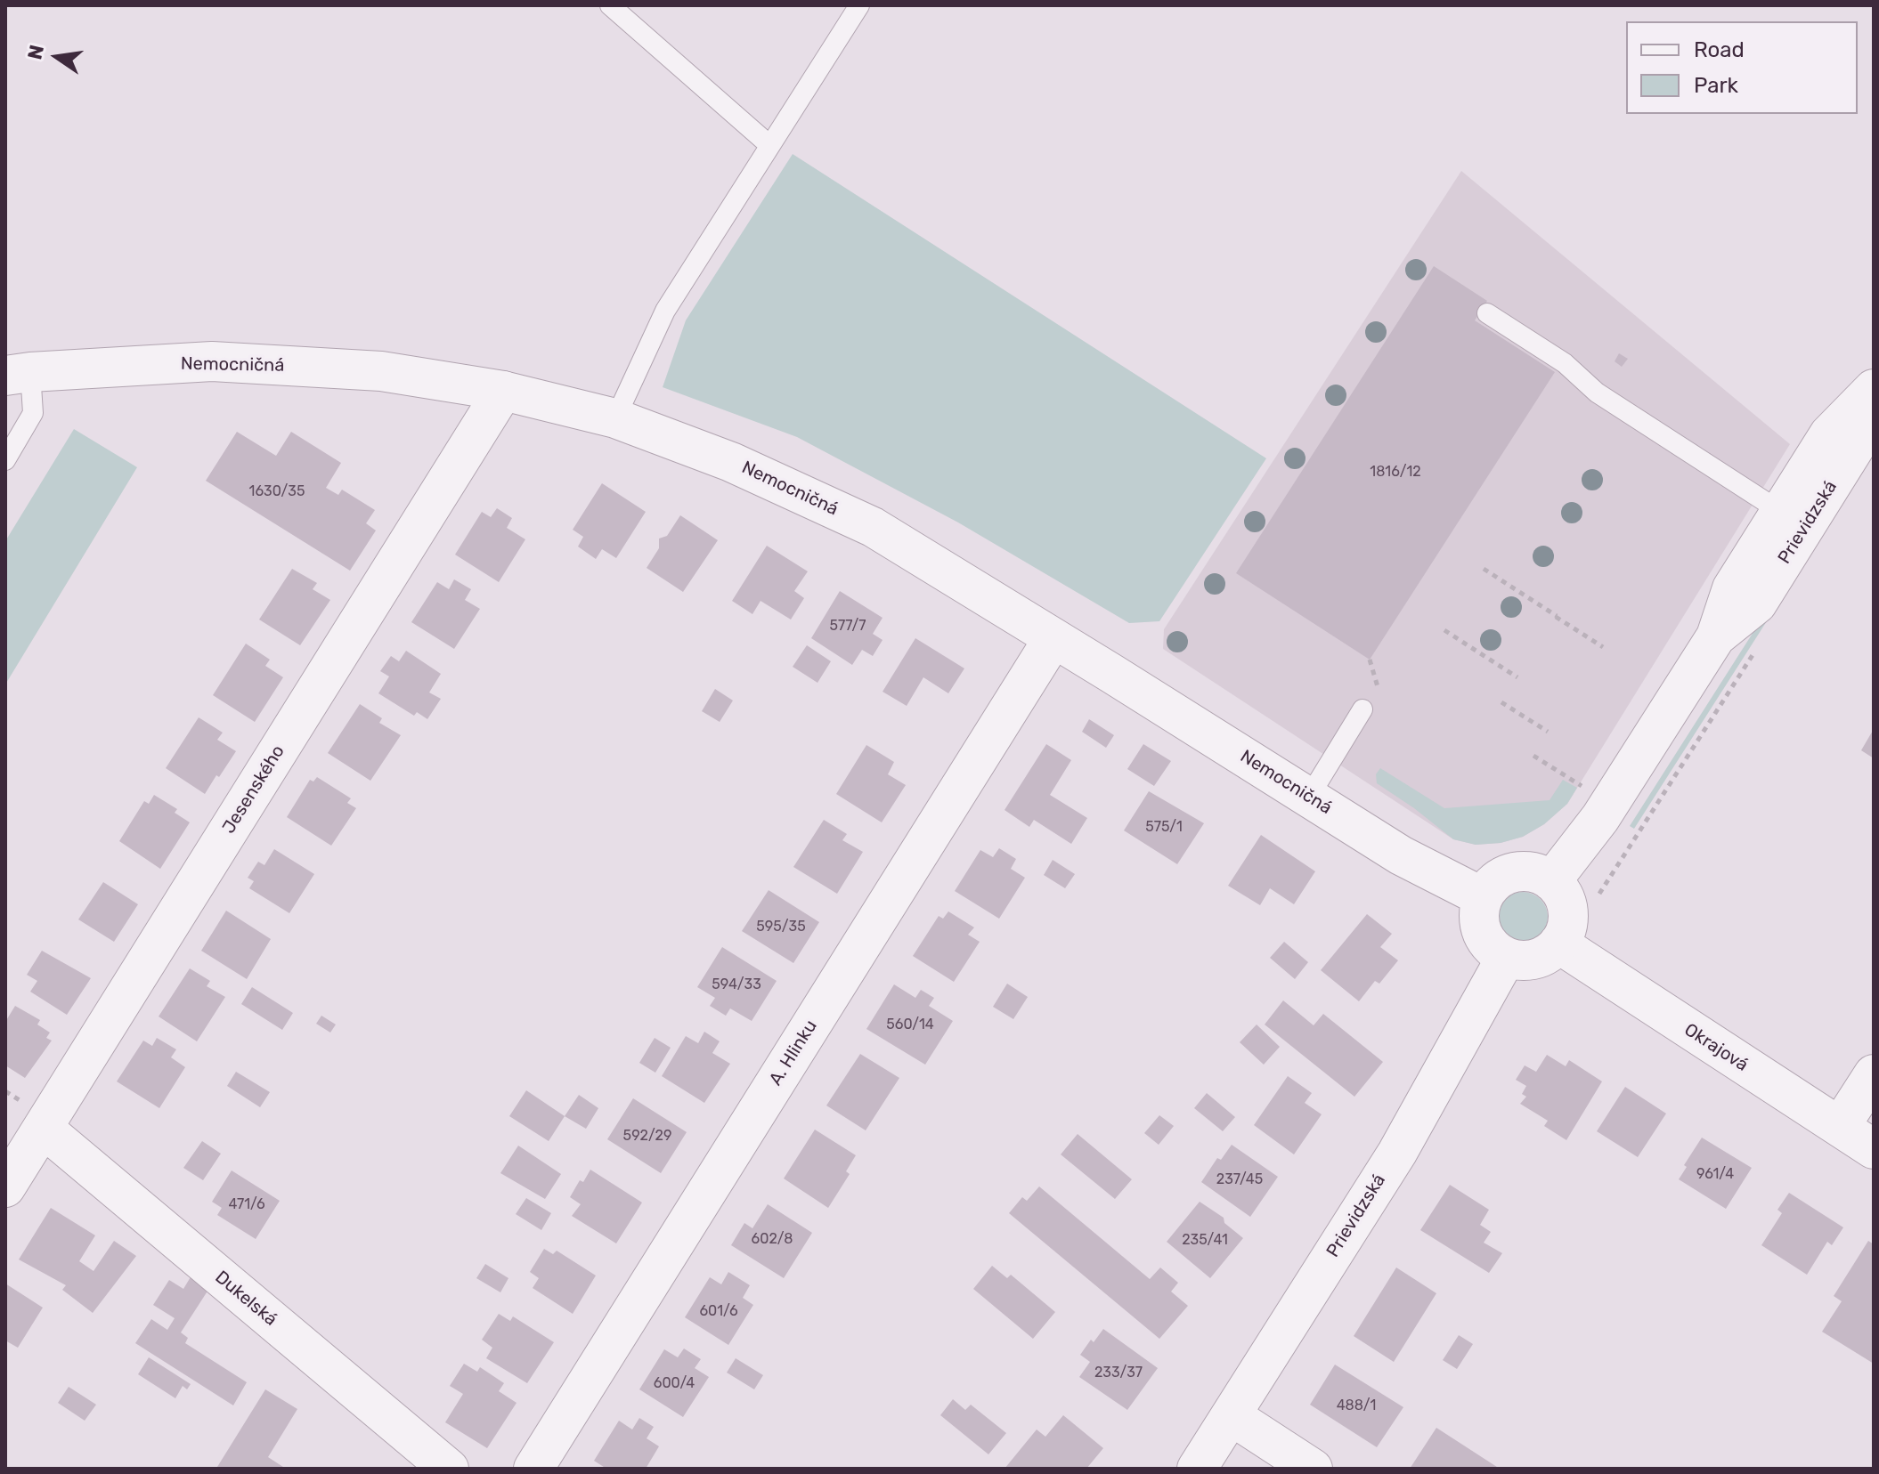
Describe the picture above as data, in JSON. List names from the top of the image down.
{
  "streets": {
    "street": [
      "Nemocničná",
      "Prievidzská",
      "Jesenského",
      "Okrajová",
      "A. Hlinku",
      "Dukelská"
    ]
  },
  "crossings": [
    ["Nemocničná", "Prievidzská"],
    ["Nemocničná", "Jesenského"],
    ["Nemocničná", "Okrajová"],
    ["Nemocničná", "A. Hlinku"],
    ["Prievidzská", "Okrajová"],
    ["Jesenského", "Dukelská"]
  ],
  "house_numbers": [
    "1816/12",
    "1630/35",
    "577/7",
    "575/1",
    "595/35",
    "594/33",
    "560/14",
    "592/29",
    "961/4",
    "237/45",
    "471/6",
    "602/8",
    "235/41",
    "601/6",
    "233/37",
    "600/4",
    "488/1"
  ],
  "legend": ["Road", "Park"],
  "north": "left"
}
